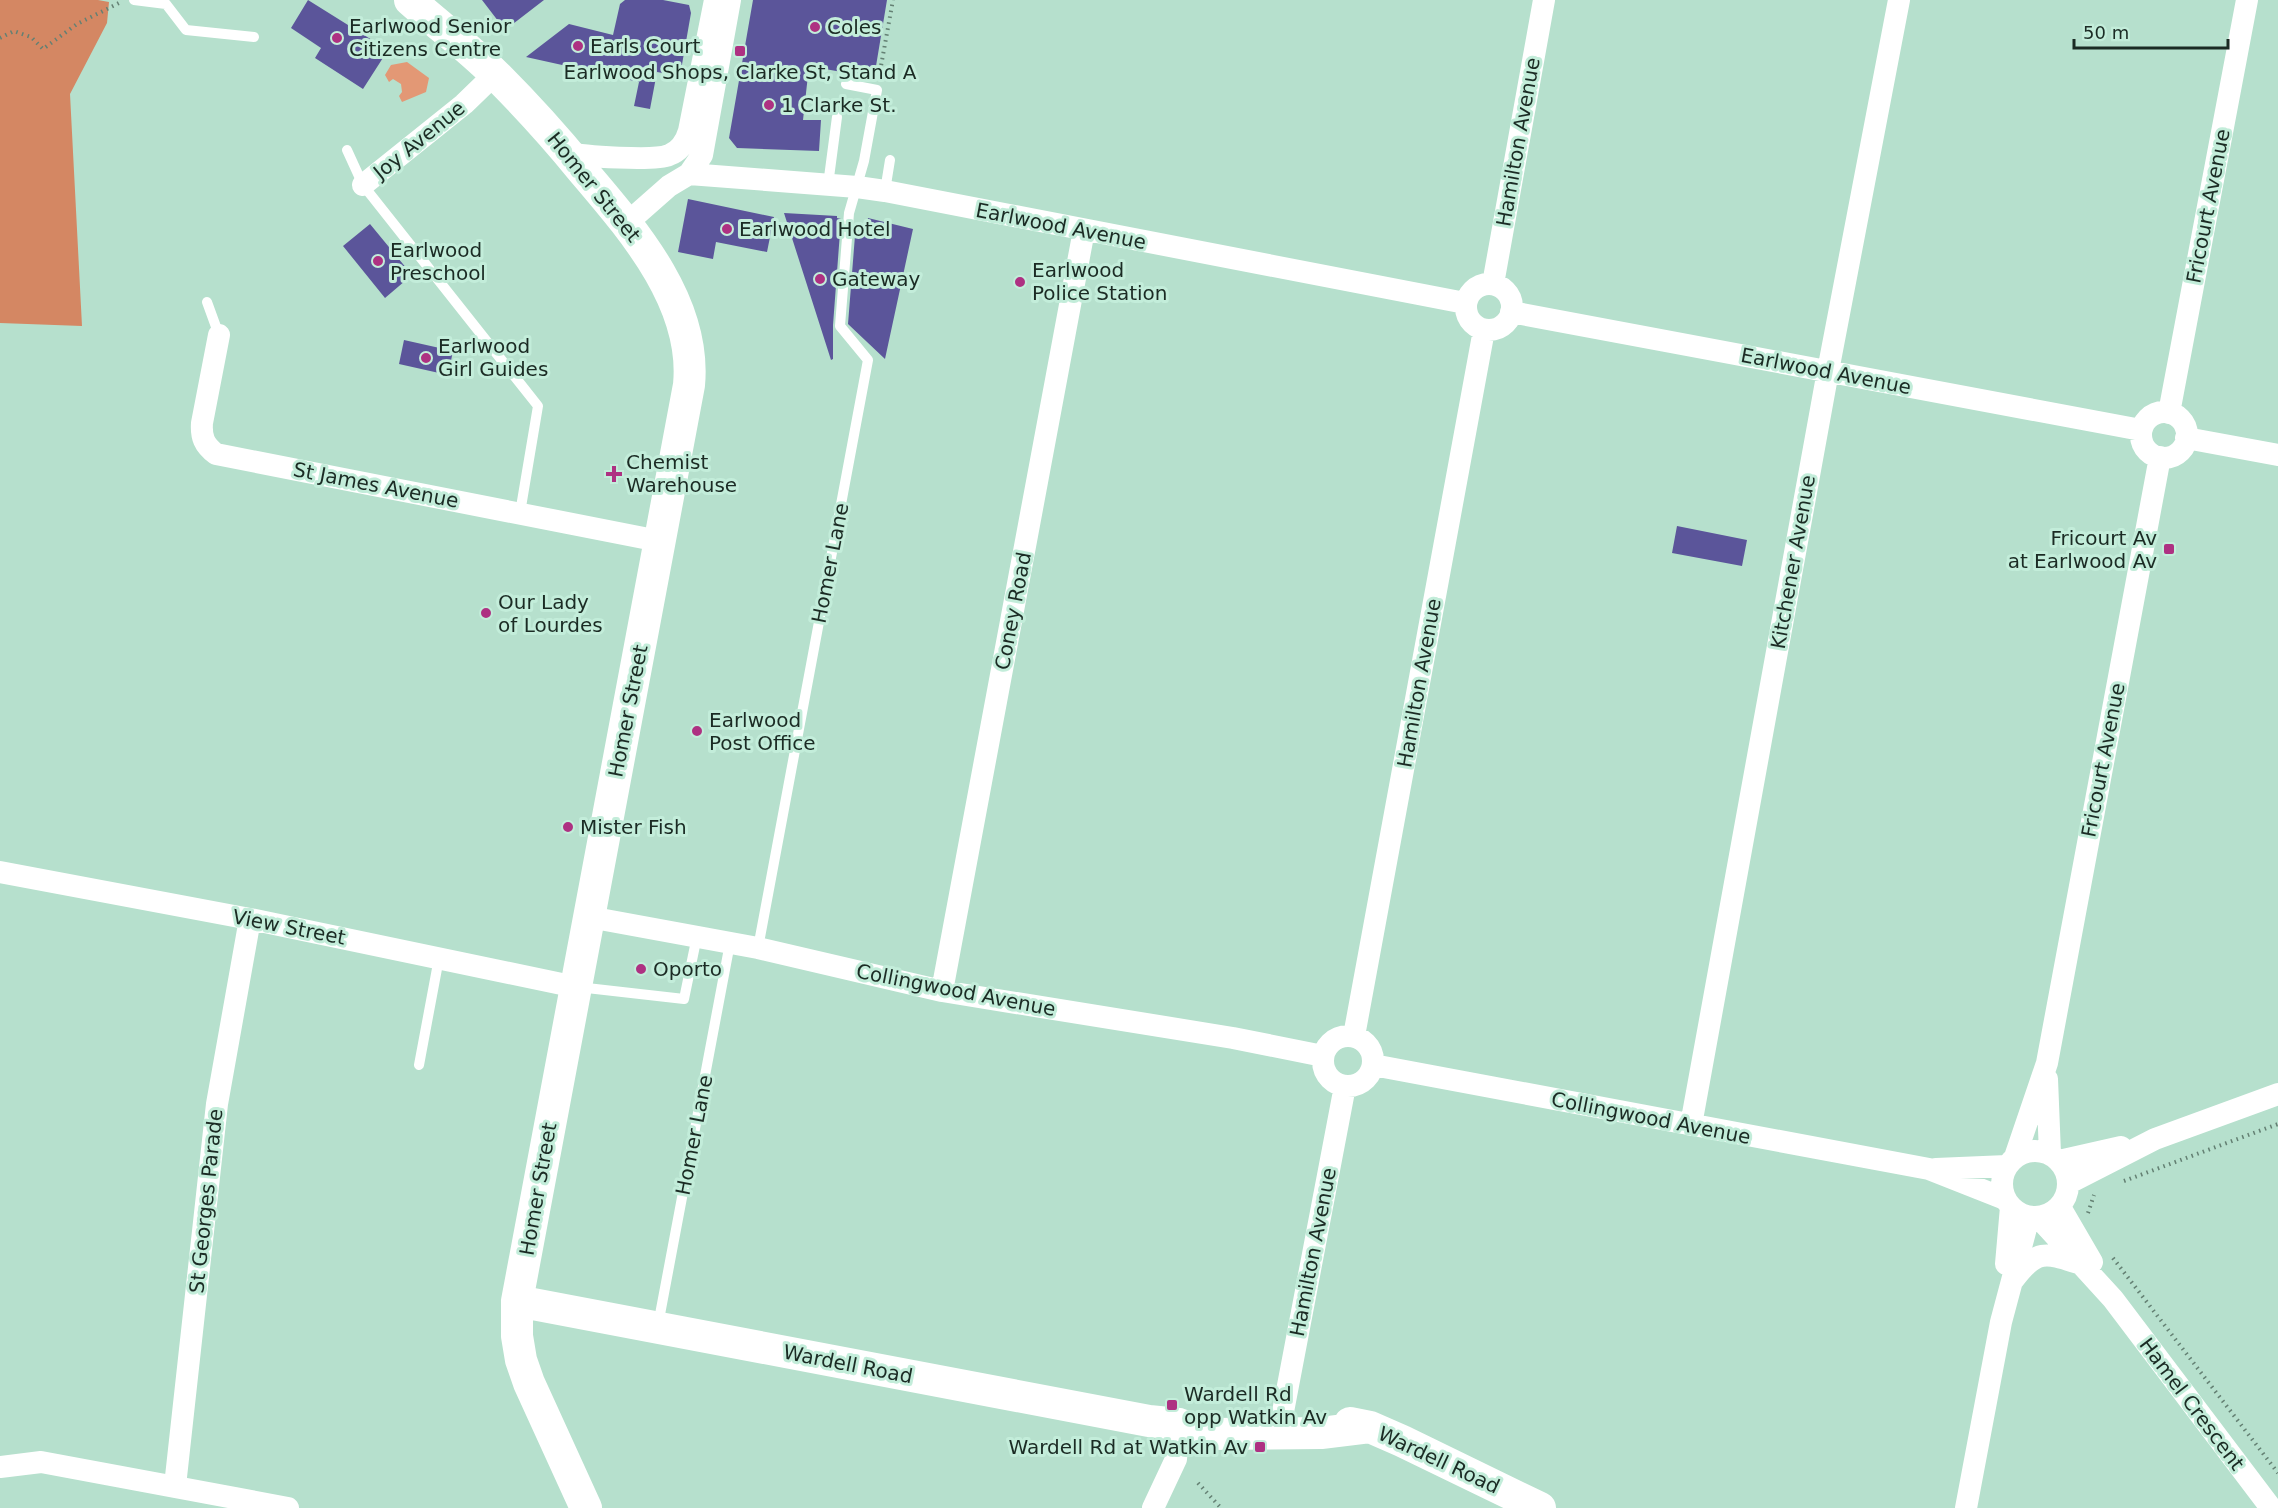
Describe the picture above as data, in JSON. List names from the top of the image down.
{
  "streets": {
    "main road": ["Homer Street", "Wardell Road"],
    "street": [
      "Joy Avenue",
      "Hamilton Avenue",
      "Fricourt Avenue",
      "Earlwood Avenue",
      "St James Avenue",
      "Kitchener Avenue",
      "Coney Road",
      "View Street",
      "Collingwood Avenue",
      "St Georges Parade",
      "Hamel Crescent"
    ],
    "lane": ["Homer Lane"]
  },
  "crossings": [
    ["Joy Avenue", "Homer Street"],
    ["Joy Avenue", "St James Avenue"],
    ["Hamilton Avenue", "Earlwood Avenue"],
    ["Hamilton Avenue", "Collingwood Avenue"],
    ["Hamilton Avenue", "Wardell Road"],
    ["Homer Street", "St James Avenue"],
    ["Homer Street", "View Street"],
    ["Homer Street", "Collingwood Avenue"],
    ["Homer Street", "Wardell Road"],
    ["Fricourt Avenue", "Earlwood Avenue"],
    ["Fricourt Avenue", "Collingwood Avenue"],
    ["Fricourt Avenue", "Hamel Crescent"],
    ["Earlwood Avenue", "Kitchener Avenue"],
    ["Earlwood Avenue", "Homer Lane"],
    ["Earlwood Avenue", "Coney Road"],
    ["Kitchener Avenue", "Collingwood Avenue"],
    ["Homer Lane", "Collingwood Avenue"],
    ["Homer Lane", "Wardell Road"],
    ["Coney Road", "Collingwood Avenue"],
    ["View Street", "St Georges Parade"],
    ["Collingwood Avenue", "Hamel Crescent"]
  ],
  "places": {
    "other": [
      "Coles",
      "Earlwood Senior Citizens Centre",
      "Earls Court",
      "1 Clarke St.",
      "Earlwood Hotel",
      "Earlwood Preschool",
      "Gateway",
      "Earlwood Police Station",
      "Earlwood Girl Guides",
      "Our Lady of Lourdes",
      "Earlwood Post Office",
      "Mister Fish",
      "Oporto"
    ],
    "transit": [
      "Earlwood Shops, Clarke St, Stand A",
      "Fricourt Av at Earlwood Av",
      "Wardell Rd opp Watkin Av",
      "Wardell Rd at Watkin Av"
    ],
    "health": ["Chemist Warehouse"]
  },
  "scale_bar": "50 m"
}
